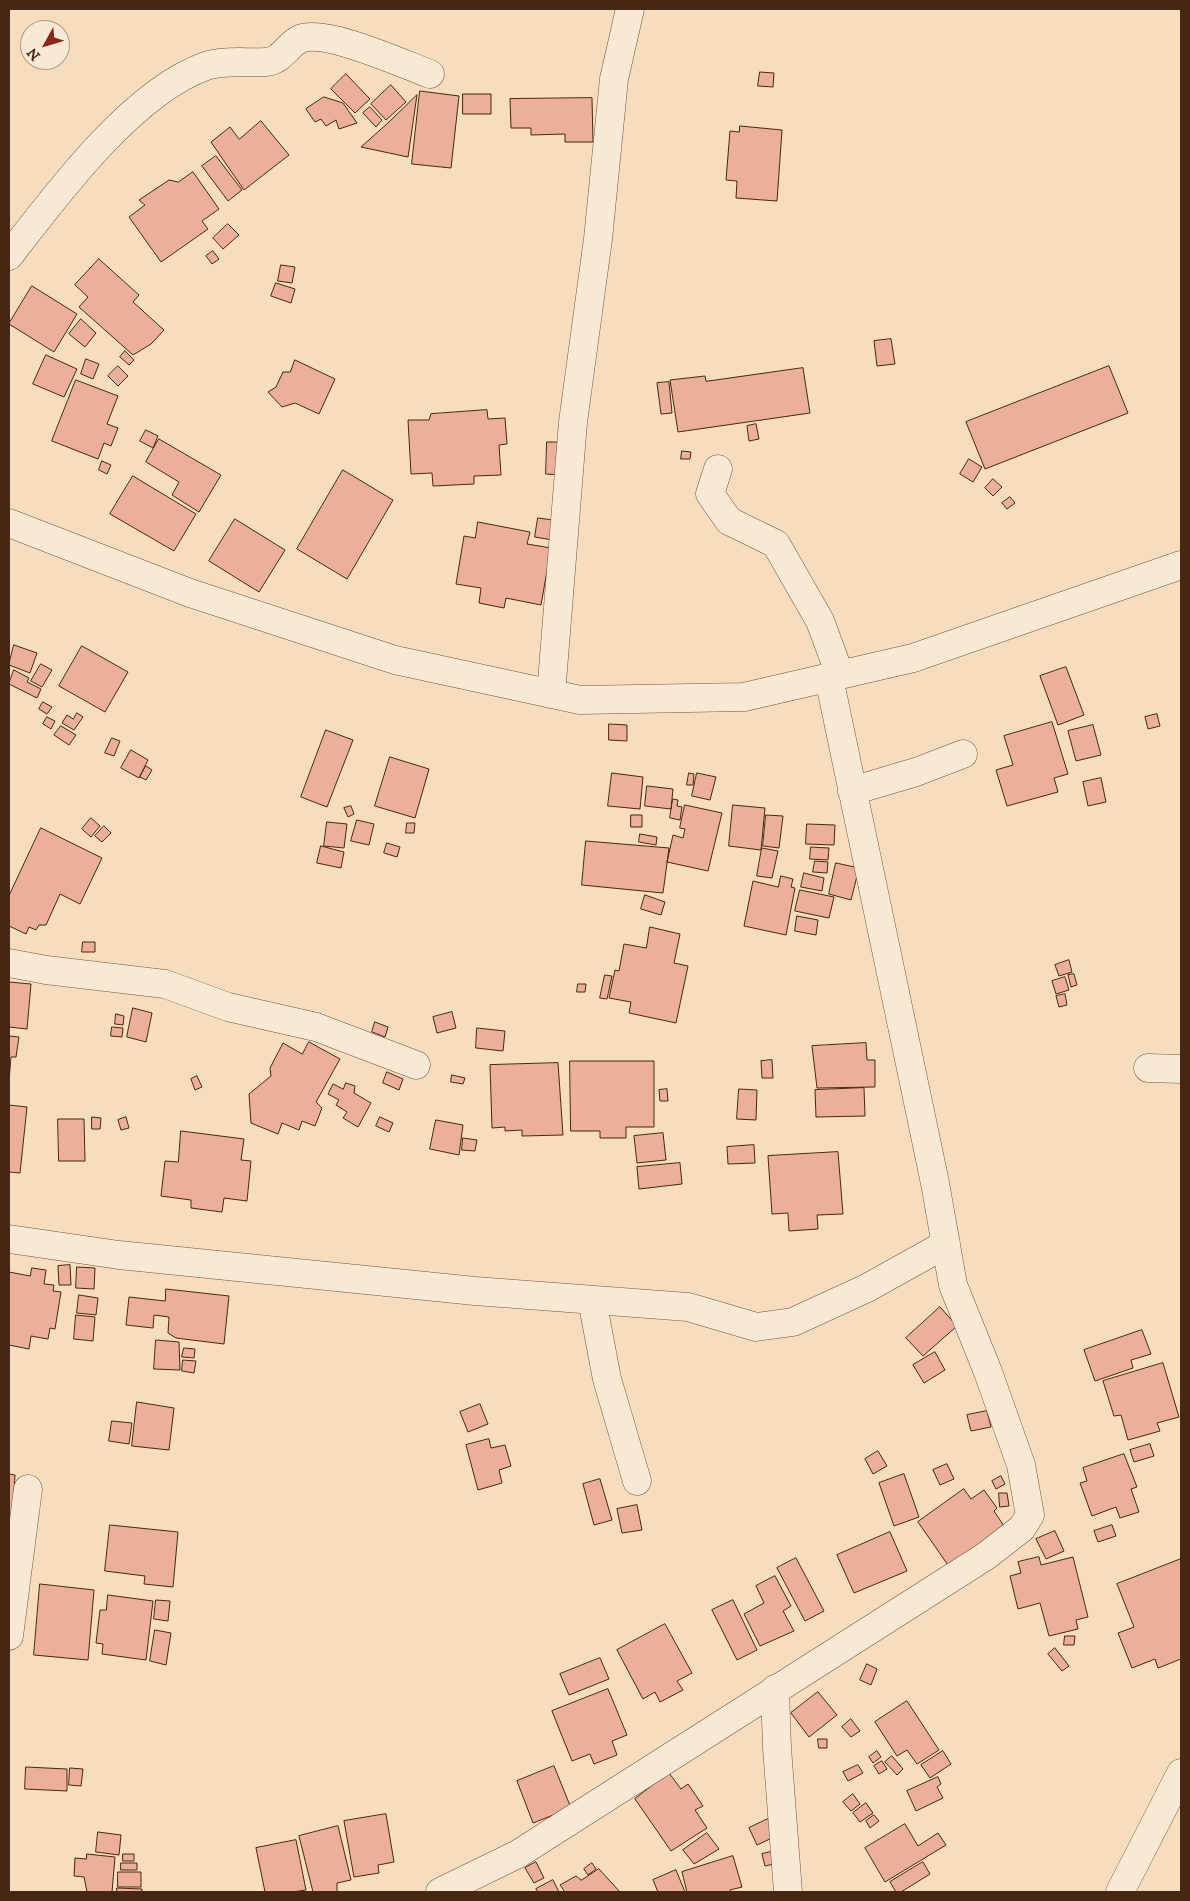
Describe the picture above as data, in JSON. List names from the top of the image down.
{
  "north": "bottom left"
}
